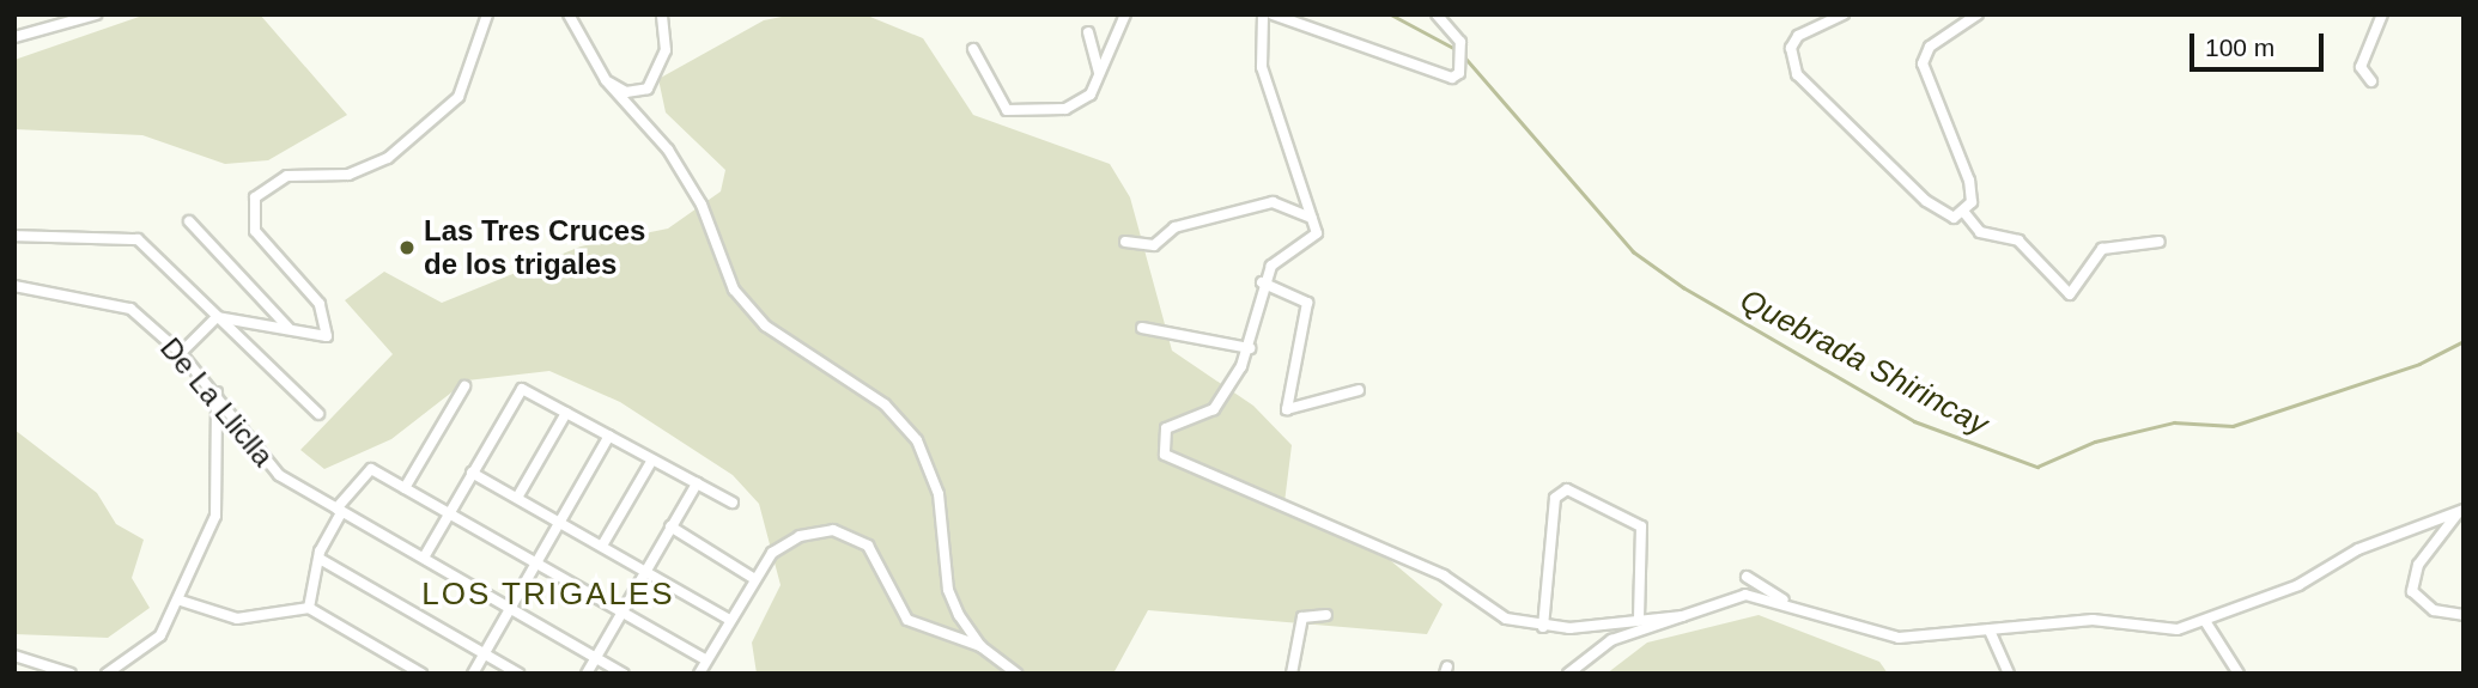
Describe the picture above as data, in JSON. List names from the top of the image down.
{
  "streets": {
    "street": ["De La Lliclla"]
  },
  "districts": ["LOS TRIGALES"],
  "water": ["Quebrada Shirincay"],
  "places": ["Las Tres Cruces de los trigales"],
  "scale_bar": "100 m"
}
